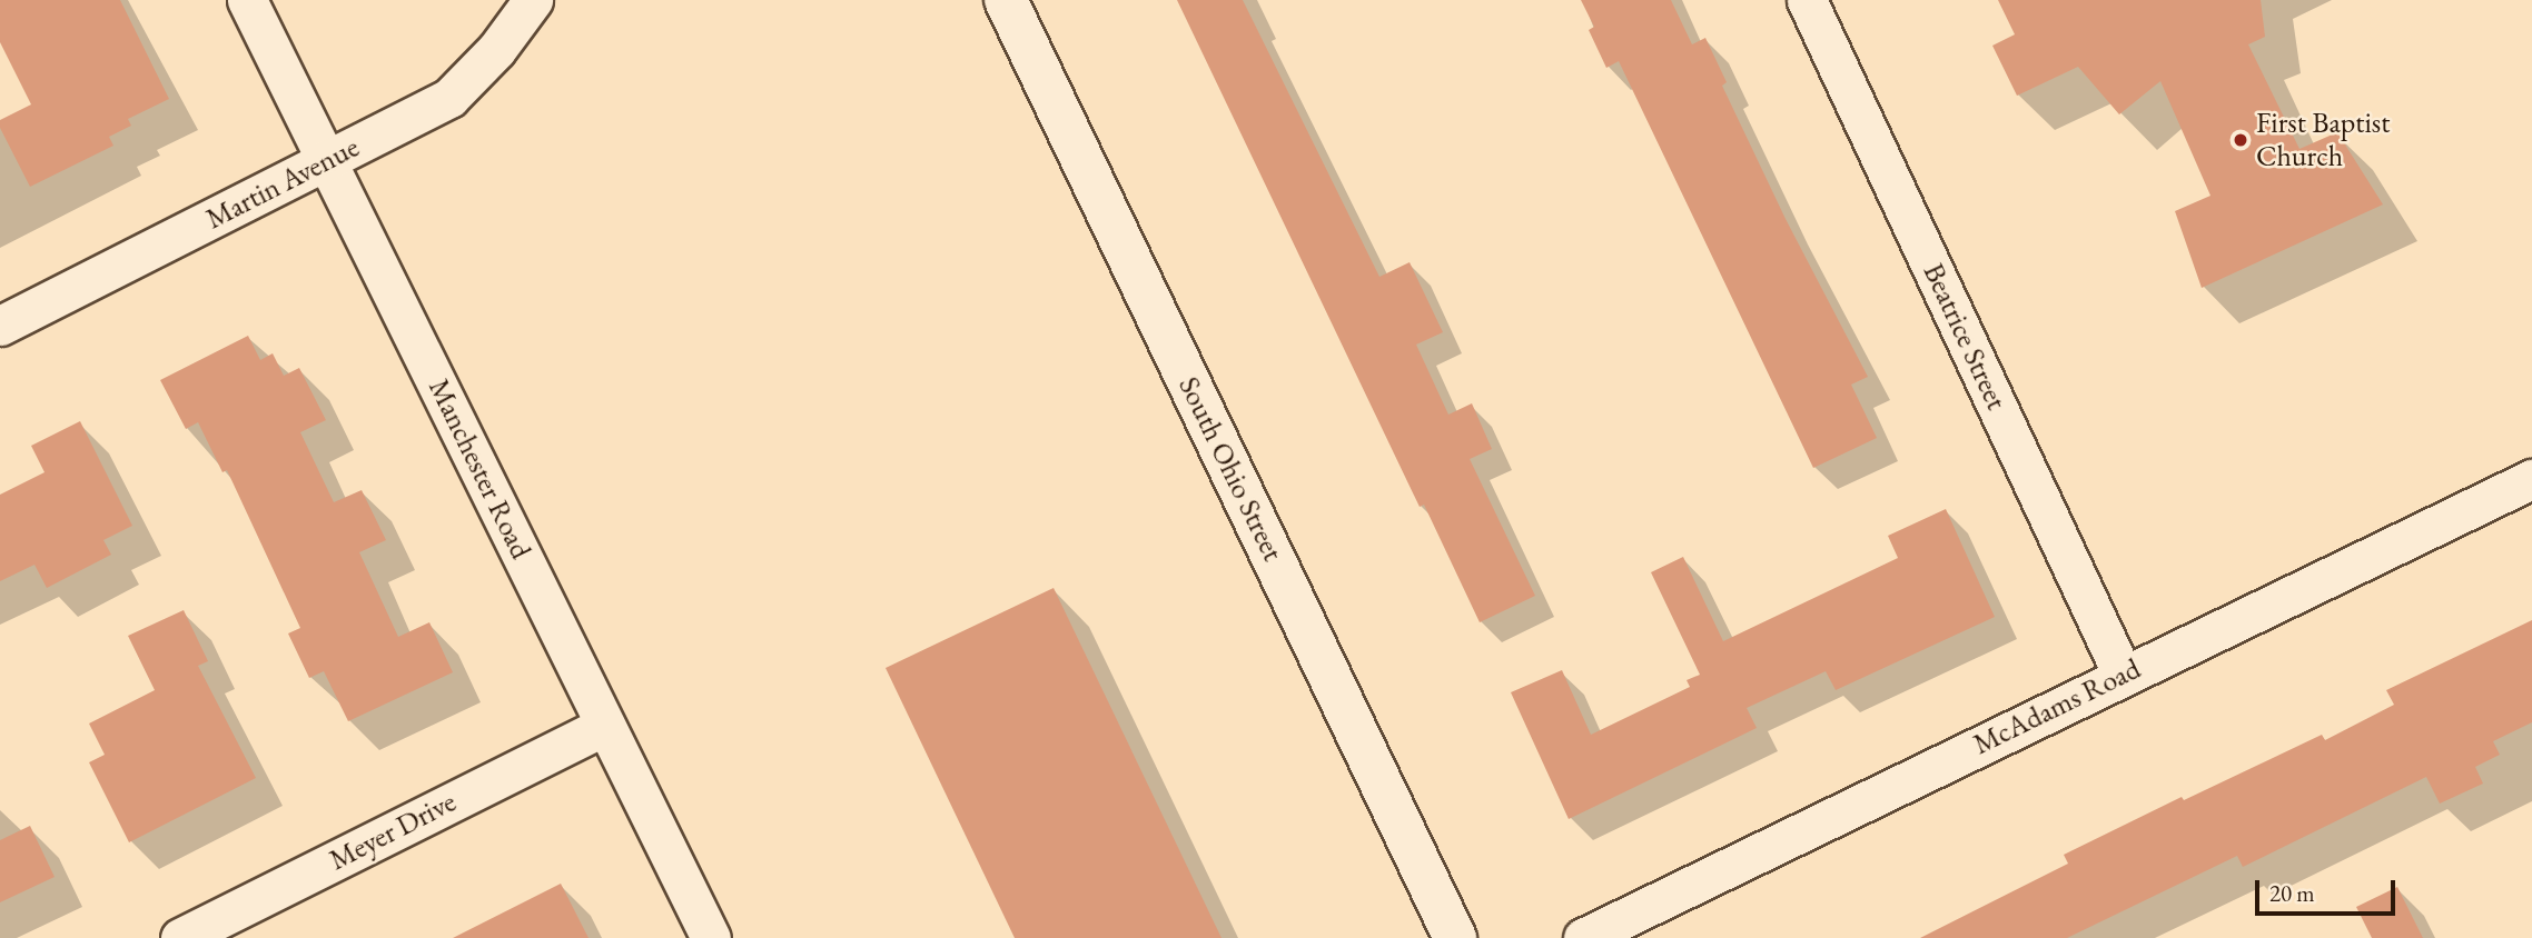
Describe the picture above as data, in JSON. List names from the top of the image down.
{
  "streets": {
    "main road": ["South Ohio Street"],
    "street": [
      "Martin Avenue",
      "Beatrice Street",
      "Manchester Road",
      "McAdams Road",
      "Meyer Drive"
    ]
  },
  "crossings": [
    ["Martin Avenue", "Manchester Road"],
    ["Beatrice Street", "McAdams Road"],
    ["Manchester Road", "Meyer Drive"]
  ],
  "places": ["First Baptist Church"],
  "scale_bar": "20 m"
}
